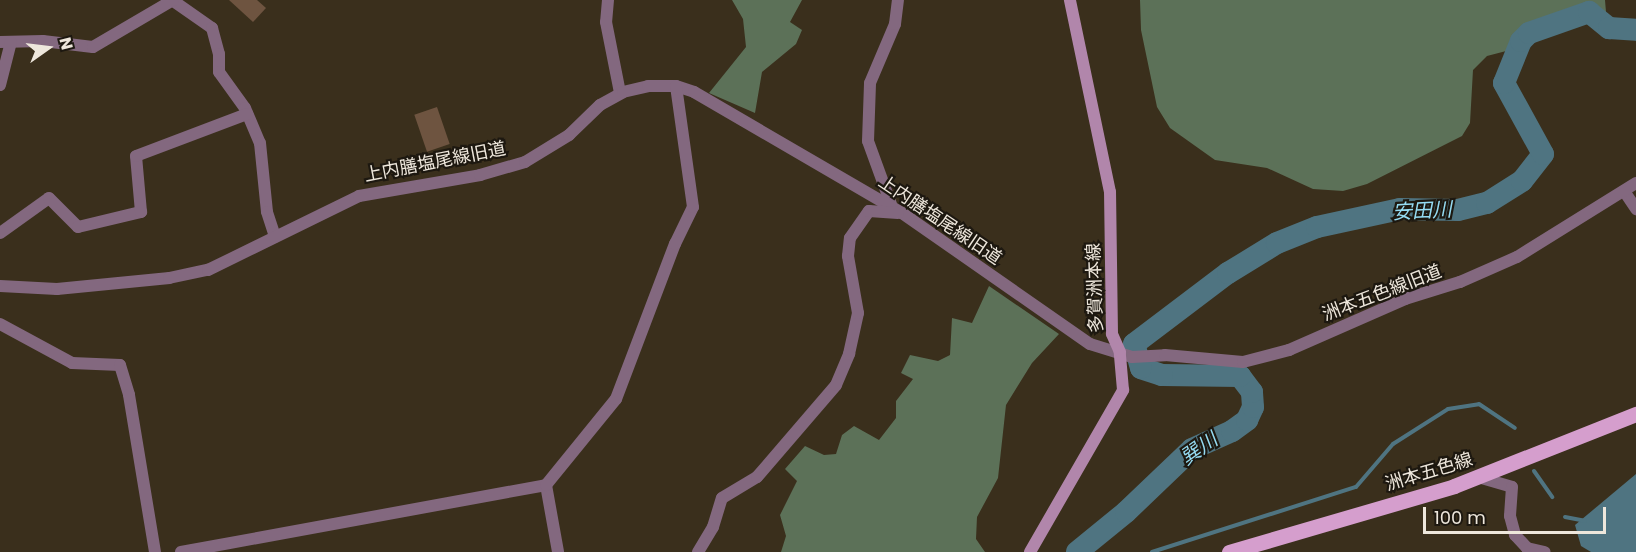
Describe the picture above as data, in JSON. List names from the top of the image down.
{
  "streets": {
    "main road": ["多賀洲本線", "洲本五色線"],
    "street": ["上内膳塩尾線旧道", "洲本五色線旧道"]
  },
  "crossings": [
    ["上内膳塩尾線旧道", "多賀洲本線"],
    ["上内膳塩尾線旧道", "洲本五色線旧道"],
    ["多賀洲本線", "洲本五色線旧道"]
  ],
  "water": ["安田川", "巽川"],
  "scale_bar": "100 m",
  "north": "right"
}
